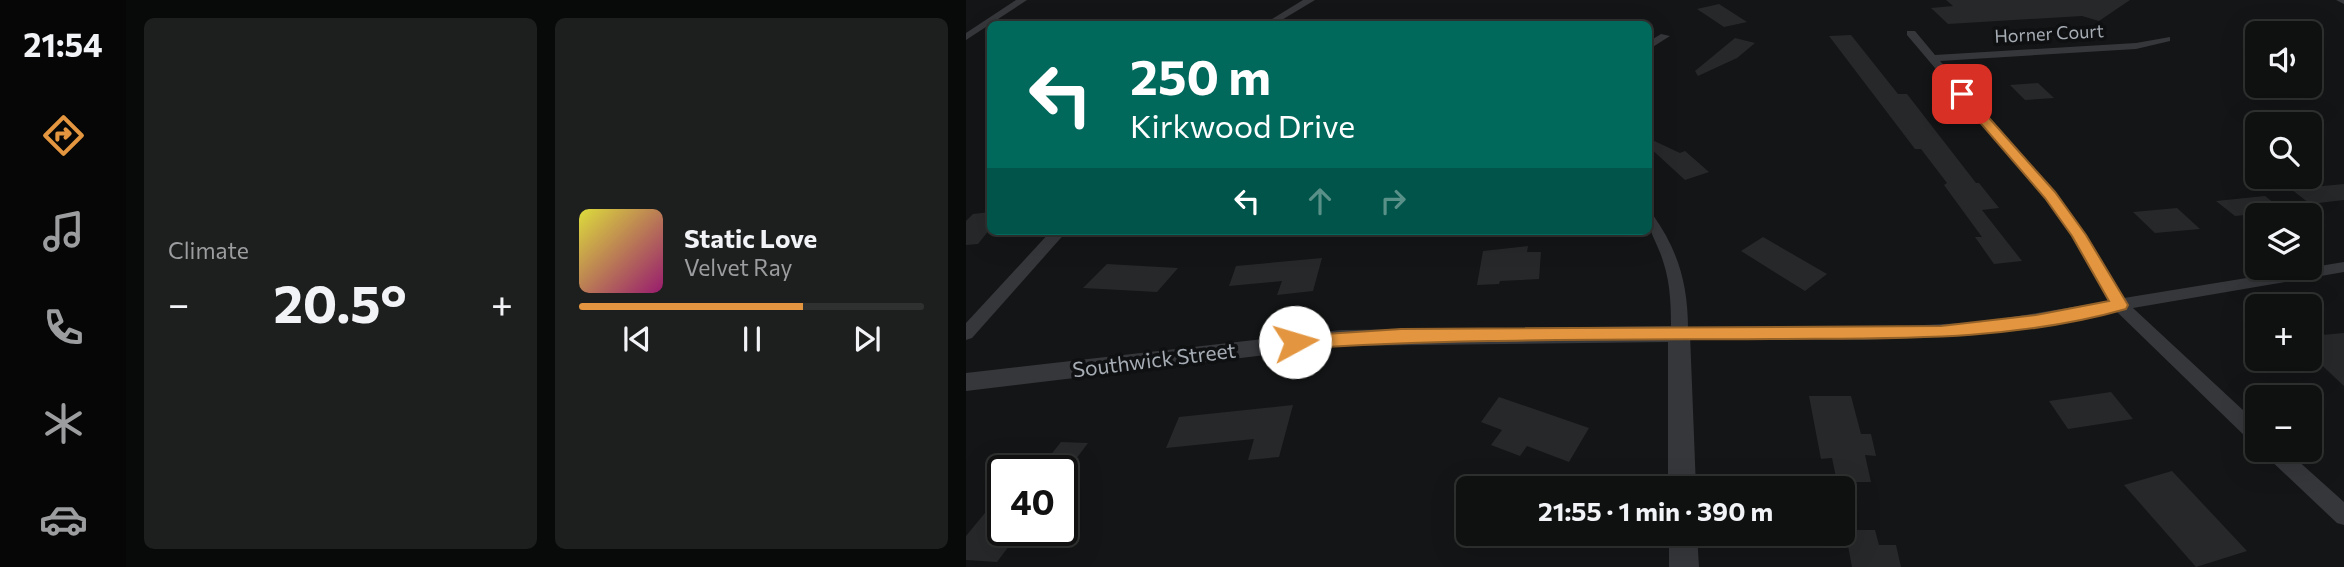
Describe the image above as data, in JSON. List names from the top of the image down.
{
  "streets": {
    "street": ["Horner Court", "Southwick Street"]
  },
  "page": {
    "tabs": "21:54",
    "tile": "Climate",
    "map_buttons": ["+", "−"],
    "turn": ["250 m", "Kirkwood Drive"],
    "song": ["Static Love", "Velvet Ray"],
    "heat": ["−", "20.5°", "+"],
    "limit": "40",
    "trip": "21:55 · 1 min · 390 m"
  }
}
